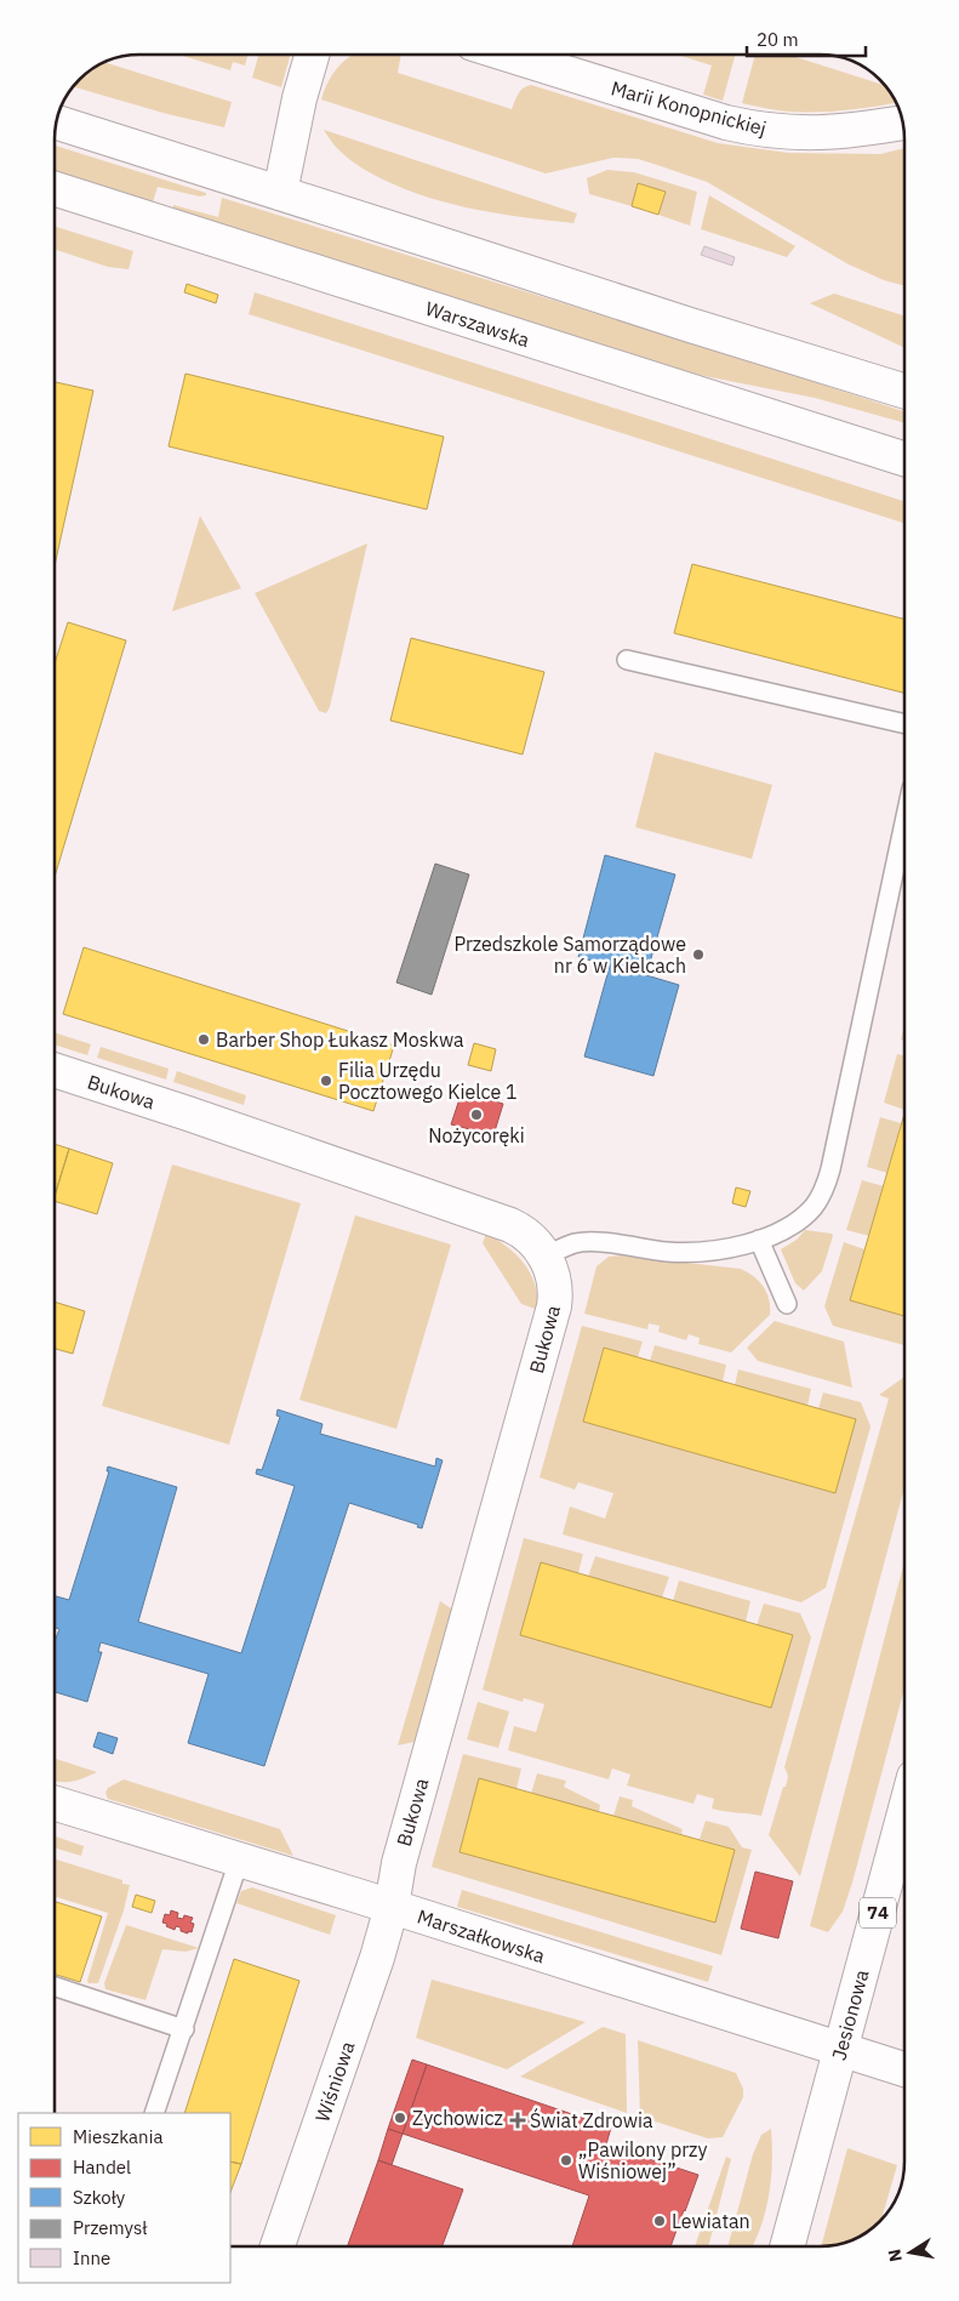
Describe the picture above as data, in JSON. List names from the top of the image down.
{
  "streets": {
    "street": [
      "Marii Konopnickiej",
      "Warszawska",
      "Bukowa",
      "74",
      "Marszałkowska",
      "Jesionowa",
      "Wiśniowa"
    ]
  },
  "crossings": [
    ["Bukowa", "Marszałkowska"],
    ["Bukowa", "Wiśniowa"],
    ["Marszałkowska", "Jesionowa"],
    ["Marszałkowska", "Wiśniowa"]
  ],
  "places": {
    "other": [
      "Przedszkole Samorządowe nr 6 w Kielcach",
      "Barber Shop Łukasz Moskwa",
      "Filia Urzędu Pocztowego Kielce 1",
      "Nożycoręki",
      "Zychowicz",
      "„Pawilony przy Wiśniowej”",
      "Lewiatan"
    ],
    "health": ["Świat Zdrowia"]
  },
  "legend": [
    "Mieszkania",
    "Handel",
    "Szkoły",
    "Przemysł",
    "Inne"
  ],
  "scale_bar": "20 m",
  "north": "left"
}
